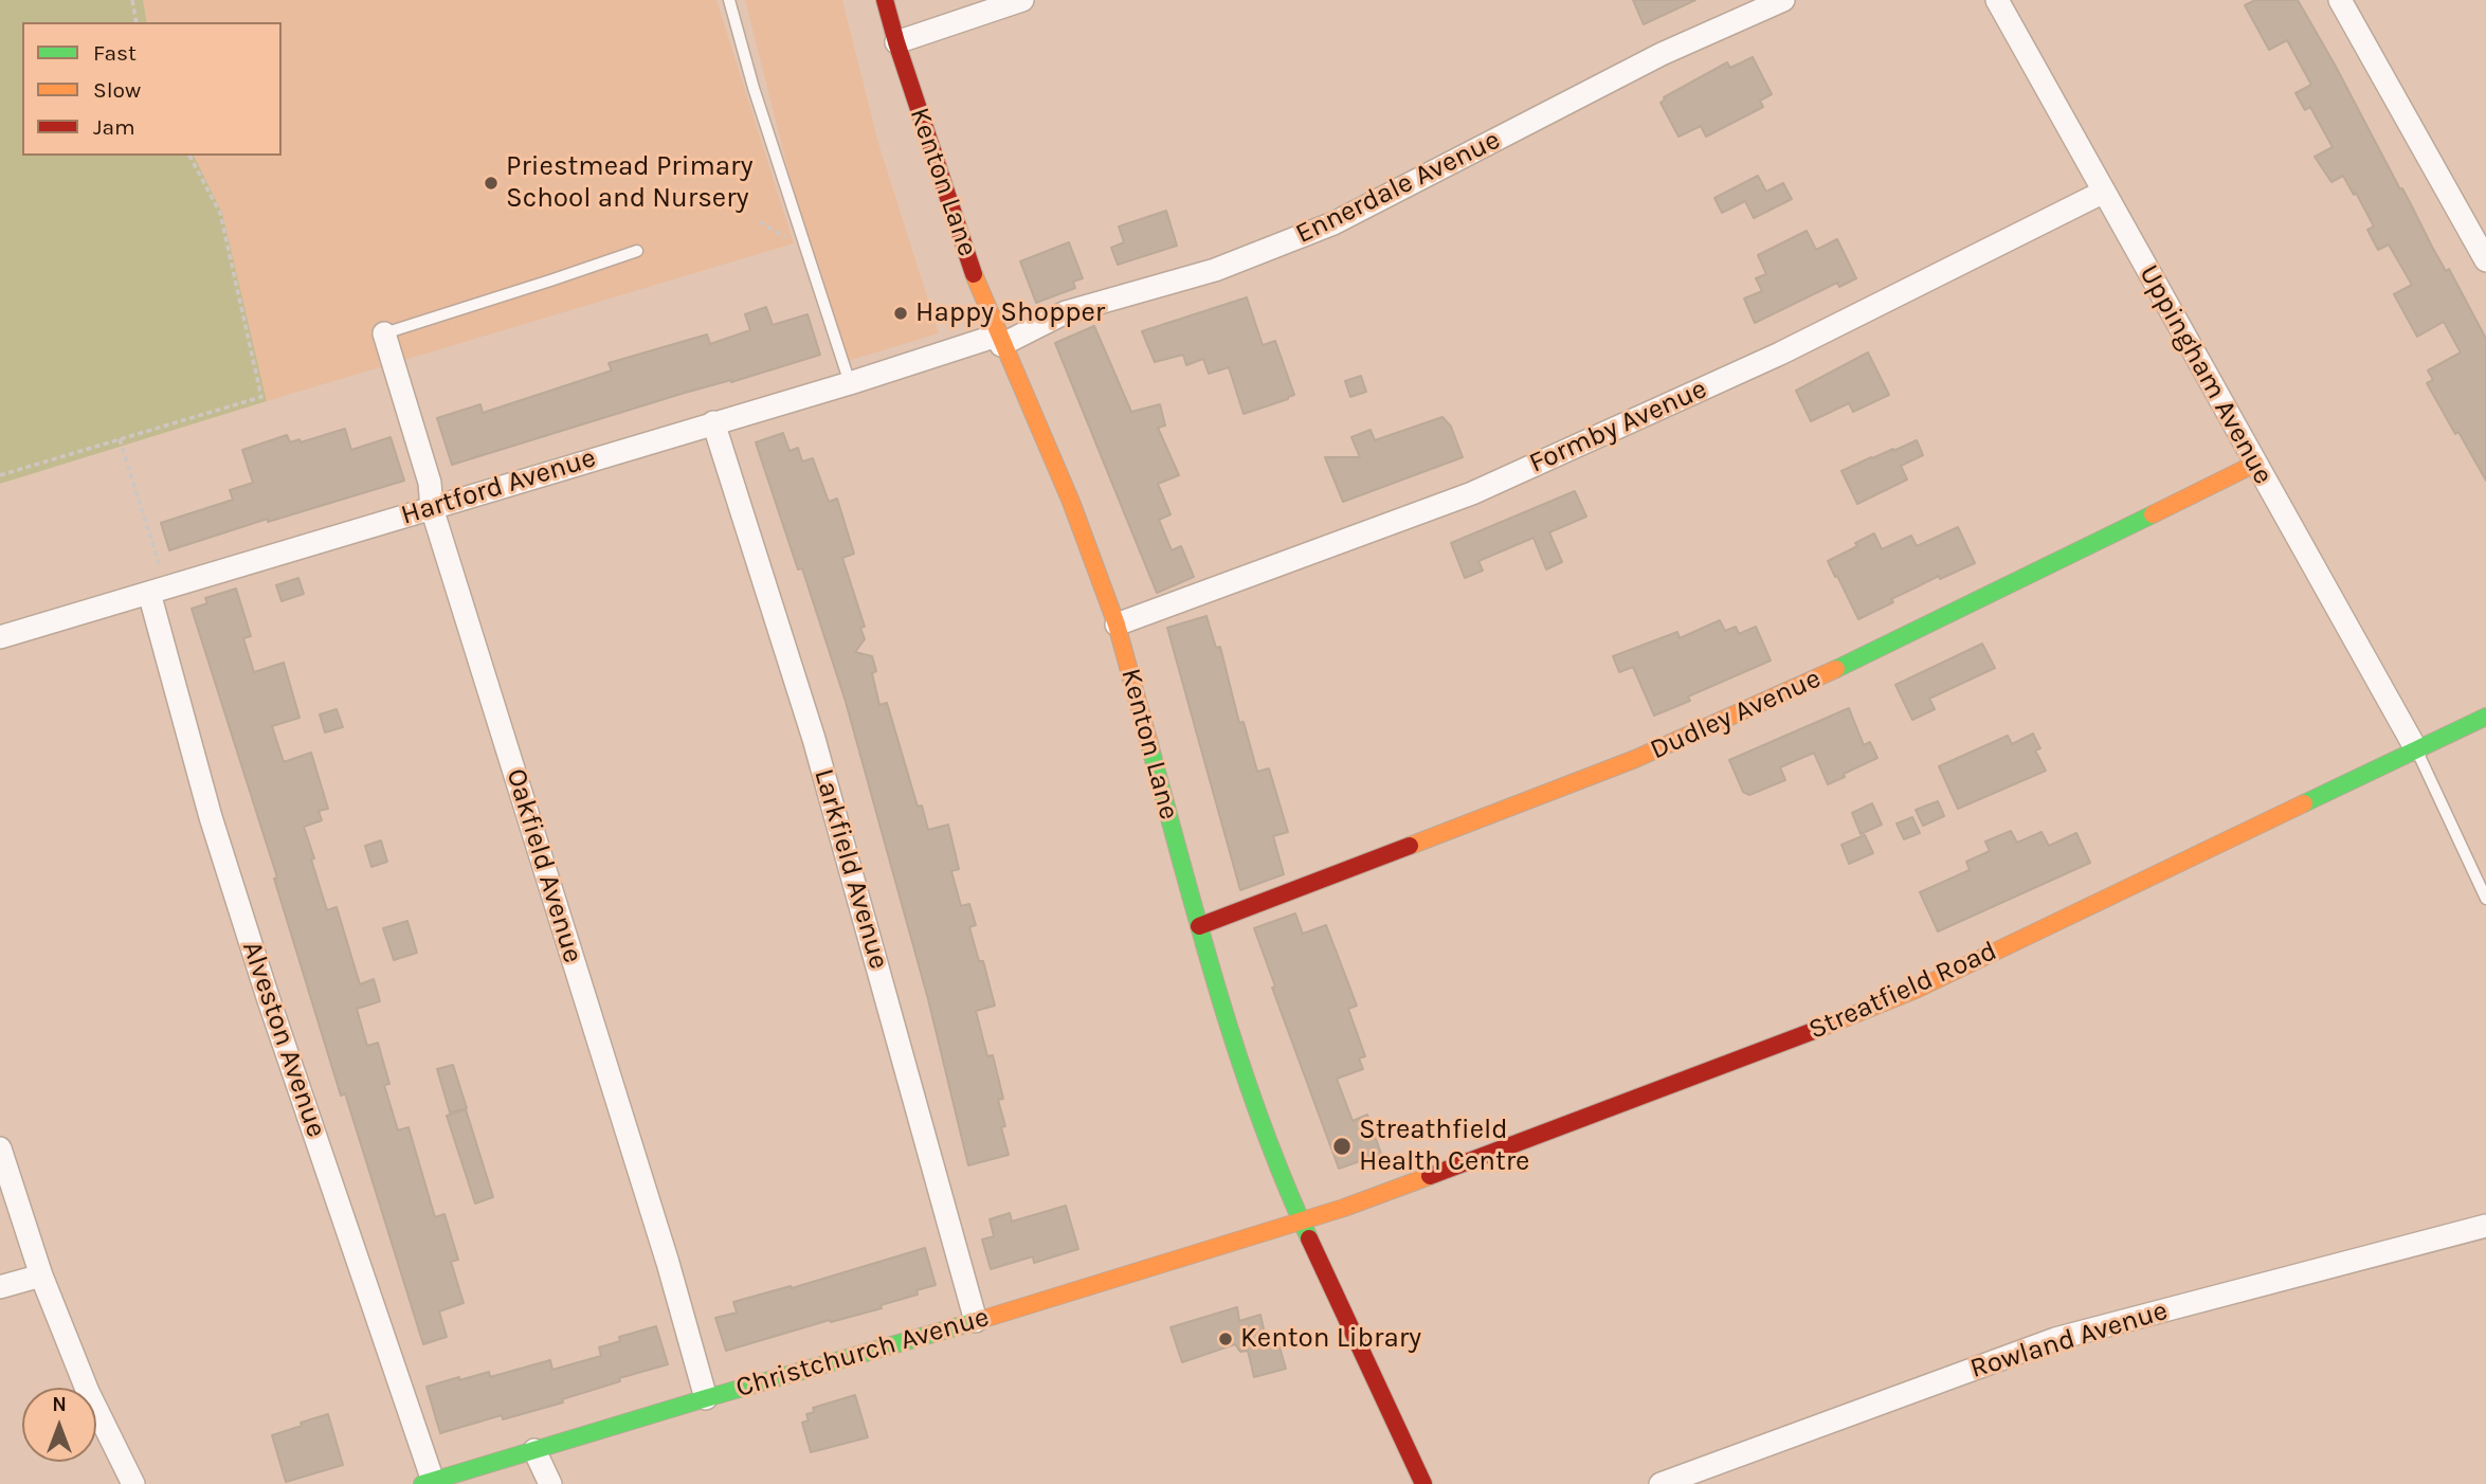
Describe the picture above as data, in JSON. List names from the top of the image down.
{
  "streets": {
    "street": [
      "Kenton Lane",
      "Ennerdale Avenue",
      "Uppingham Avenue",
      "Formby Avenue",
      "Hartford Avenue",
      "Dudley Avenue",
      "Oakfield Avenue",
      "Larkfield Avenue",
      "Streatfield Road",
      "Alveston Avenue",
      "Rowland Avenue",
      "Christchurch Avenue"
    ]
  },
  "crossings": [
    ["Kenton Lane", "Ennerdale Avenue"],
    ["Kenton Lane", "Formby Avenue"],
    ["Kenton Lane", "Hartford Avenue"],
    ["Kenton Lane", "Dudley Avenue"],
    ["Kenton Lane", "Streatfield Road"],
    ["Kenton Lane", "Christchurch Avenue"],
    ["Ennerdale Avenue", "Hartford Avenue"],
    ["Uppingham Avenue", "Formby Avenue"],
    ["Uppingham Avenue", "Dudley Avenue"],
    ["Uppingham Avenue", "Streatfield Road"],
    ["Hartford Avenue", "Oakfield Avenue"],
    ["Hartford Avenue", "Larkfield Avenue"],
    ["Hartford Avenue", "Alveston Avenue"],
    ["Oakfield Avenue", "Christchurch Avenue"],
    ["Larkfield Avenue", "Christchurch Avenue"],
    ["Streatfield Road", "Christchurch Avenue"],
    ["Alveston Avenue", "Christchurch Avenue"]
  ],
  "places": [
    "Priestmead Primary School and Nursery",
    "Happy Shopper",
    "Streathfield Health Centre",
    "Kenton Library"
  ],
  "legend": ["Fast", "Slow", "Jam"],
  "north": "top"
}
